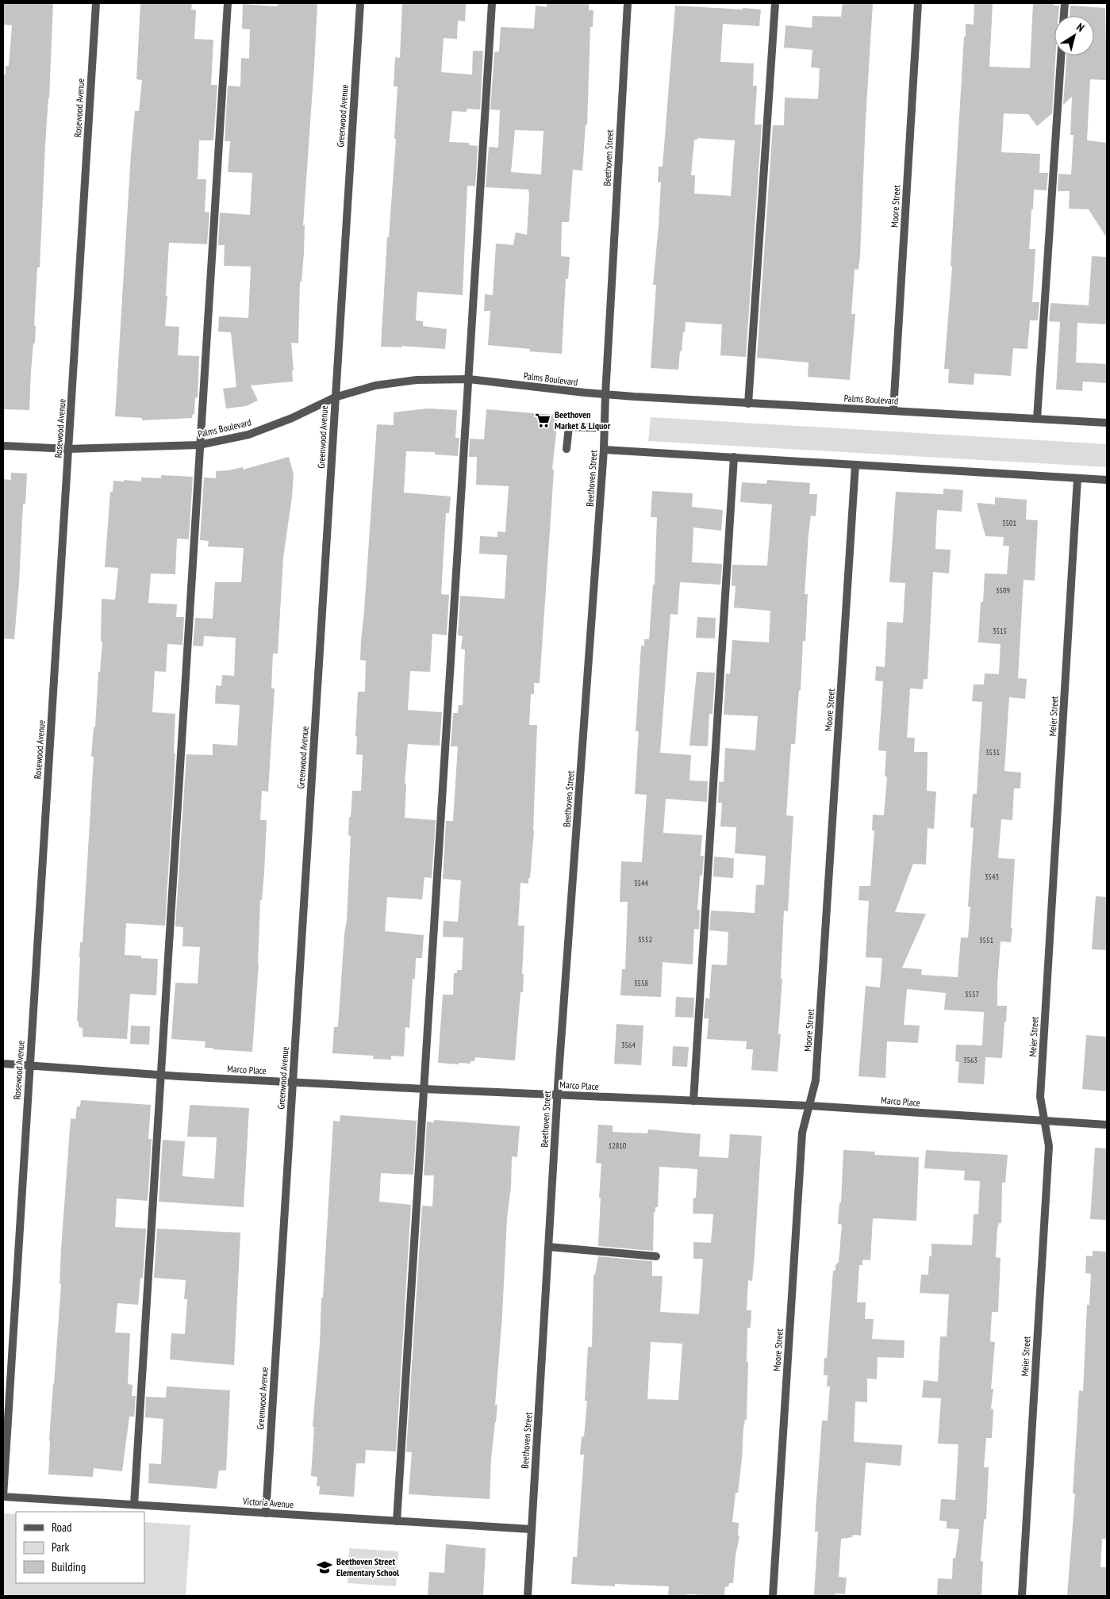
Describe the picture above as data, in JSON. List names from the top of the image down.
{
  "streets": {
    "street": [
      "Rosewood Avenue",
      "Greenwood Avenue",
      "Beethoven Street",
      "Moore Street",
      "Palms Boulevard",
      "Meier Street",
      "Marco Place",
      "Victoria Avenue"
    ]
  },
  "crossings": [
    ["Rosewood Avenue", "Palms Boulevard"],
    ["Rosewood Avenue", "Marco Place"],
    ["Rosewood Avenue", "Victoria Avenue"],
    ["Greenwood Avenue", "Palms Boulevard"],
    ["Greenwood Avenue", "Marco Place"],
    ["Greenwood Avenue", "Victoria Avenue"],
    ["Beethoven Street", "Palms Boulevard"],
    ["Beethoven Street", "Marco Place"],
    ["Beethoven Street", "Victoria Avenue"],
    ["Moore Street", "Palms Boulevard"],
    ["Moore Street", "Marco Place"],
    ["Meier Street", "Marco Place"]
  ],
  "places": {
    "supermarket": ["Beethoven Market & Liquor"],
    "school or university": ["Beethoven Street Elementary School"]
  },
  "house_numbers": [
    "3501",
    "3509",
    "3515",
    "3531",
    "3543",
    "3544",
    "3552",
    "3551",
    "3558",
    "3557",
    "3564",
    "3563",
    "12810"
  ],
  "legend": ["Road", "Park", "Building"],
  "north": "top right"
}
